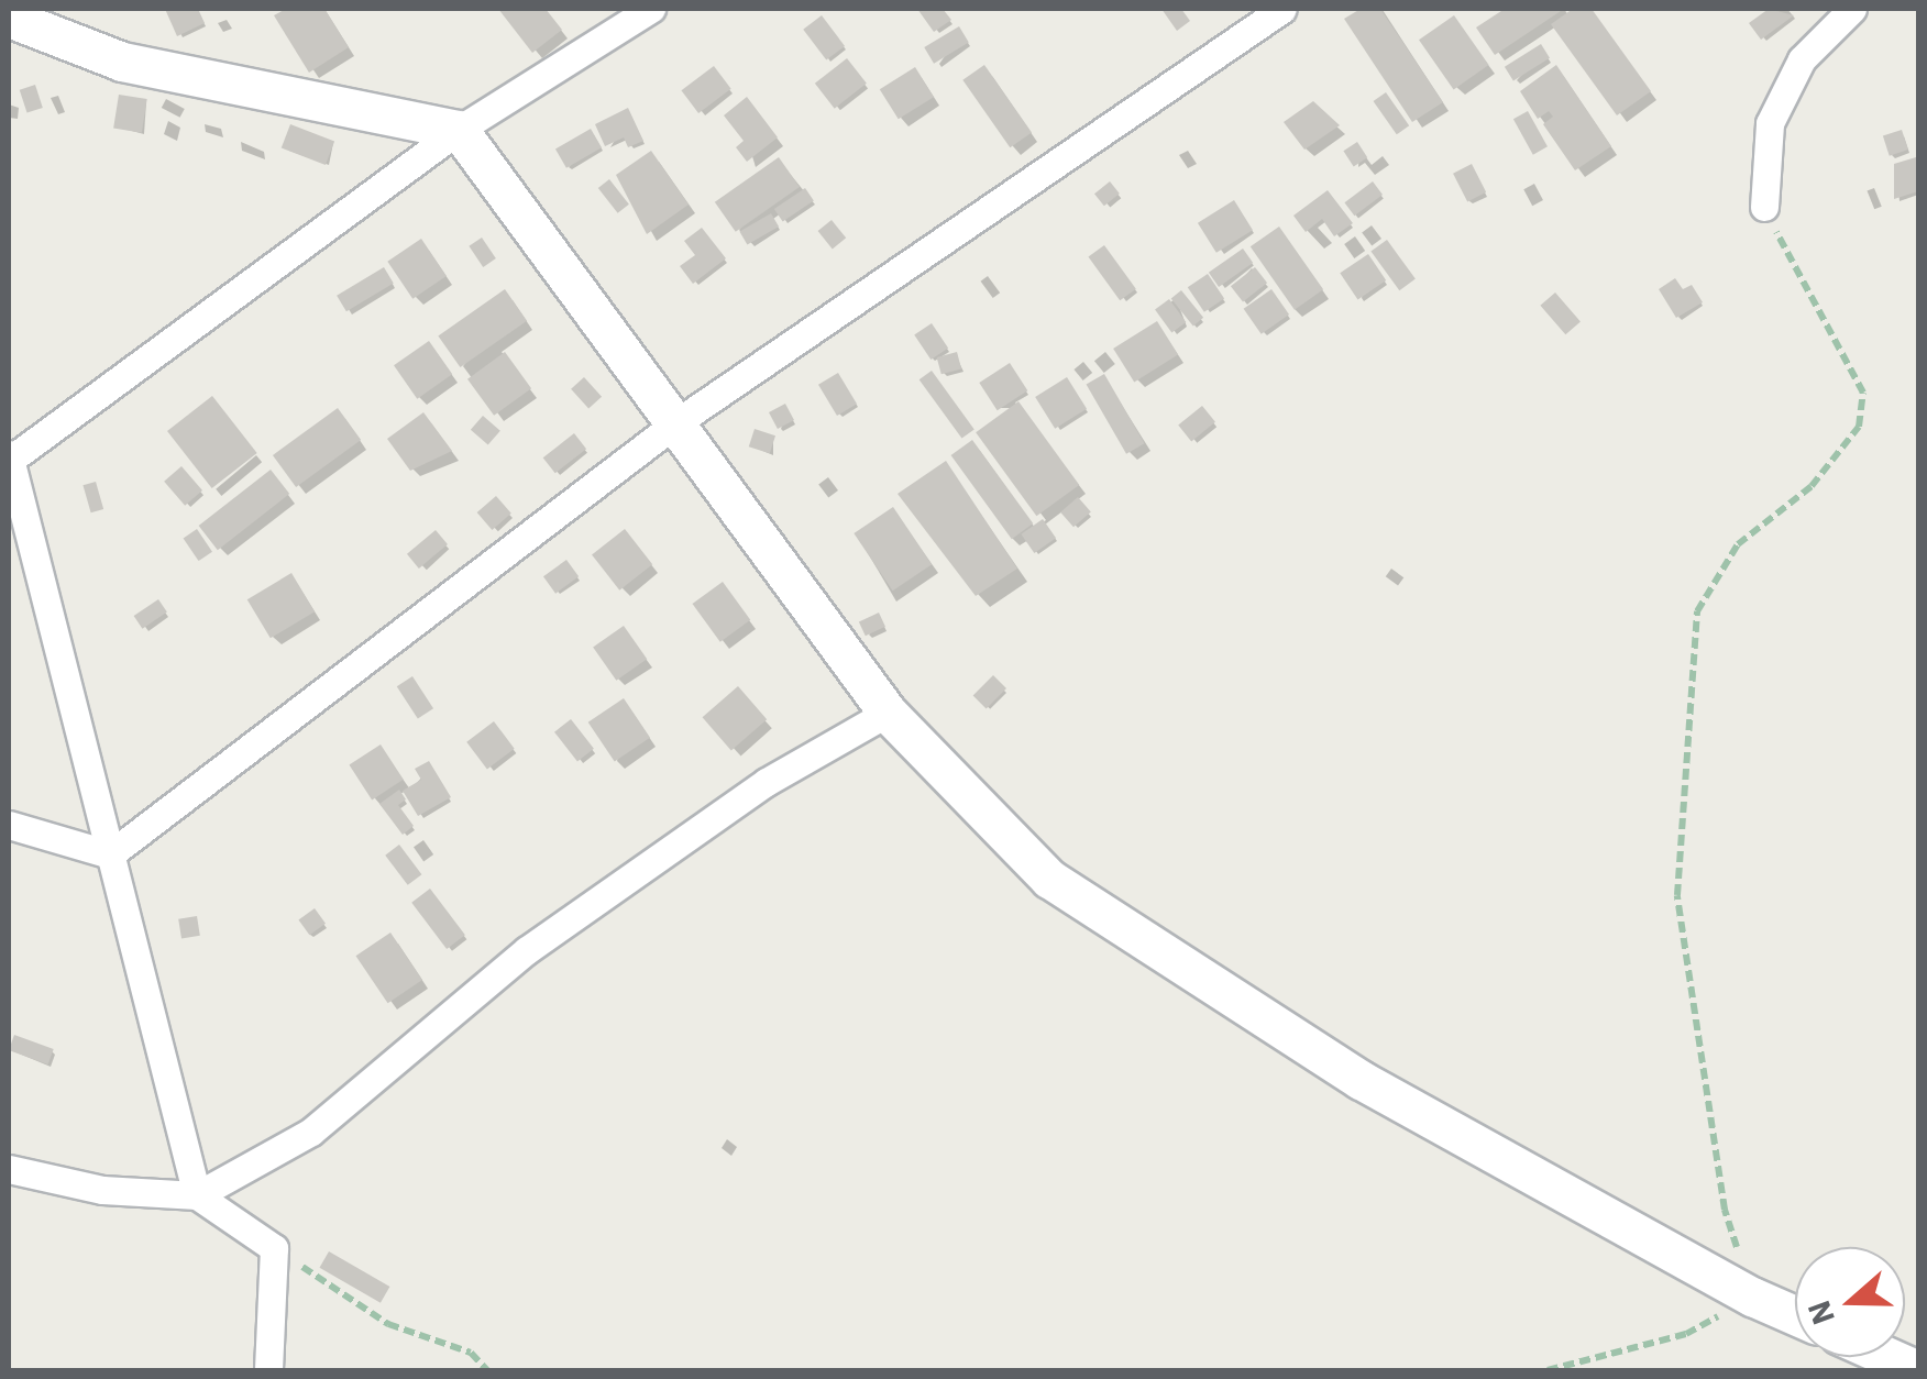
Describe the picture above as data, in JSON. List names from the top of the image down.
{
  "north": "left"
}
